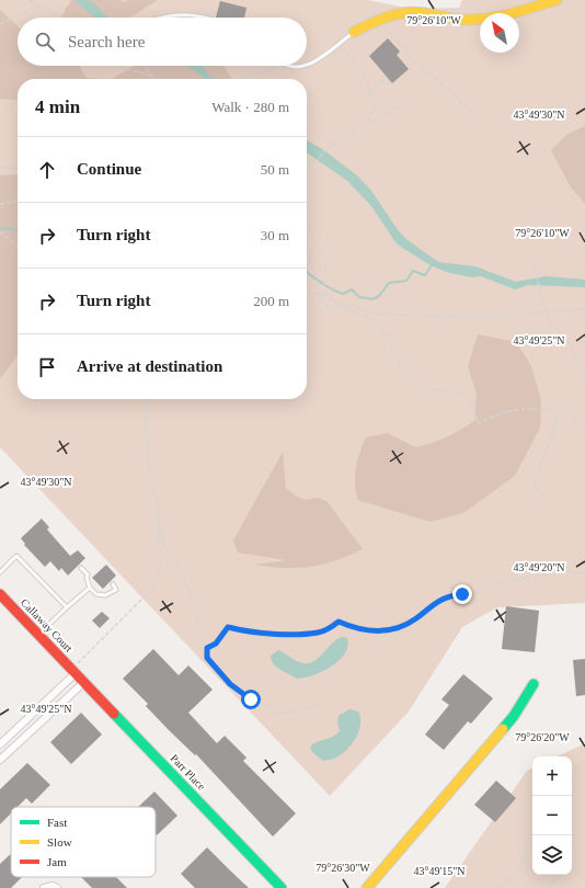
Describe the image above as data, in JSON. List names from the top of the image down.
{
  "streets": {
    "street": ["Callaway Court", "Parr Place"]
  },
  "crossings": [
    ["Callaway Court", "Parr Place"]
  ],
  "legend": ["Fast", "Slow", "Jam"],
  "north": "top left",
  "page": {
    "search": "Search here",
    "heading": ["4 min", "Walk · 280 m"],
    "list": [
      ["Continue", "50 m"],
      ["Turn right", "30 m"],
      ["Turn right", "200 m"],
      "Arrive at destination"
    ],
    "map_buttons": ["+", "−"]
  },
  "coordinates": [
    "79°26'10\"W",
    "43°49'30\"N",
    "43°49'25\"N",
    "43°49'20\"N",
    "79°26'20\"W",
    "79°26'30\"W",
    "43°49'15\"N"
  ]
}
